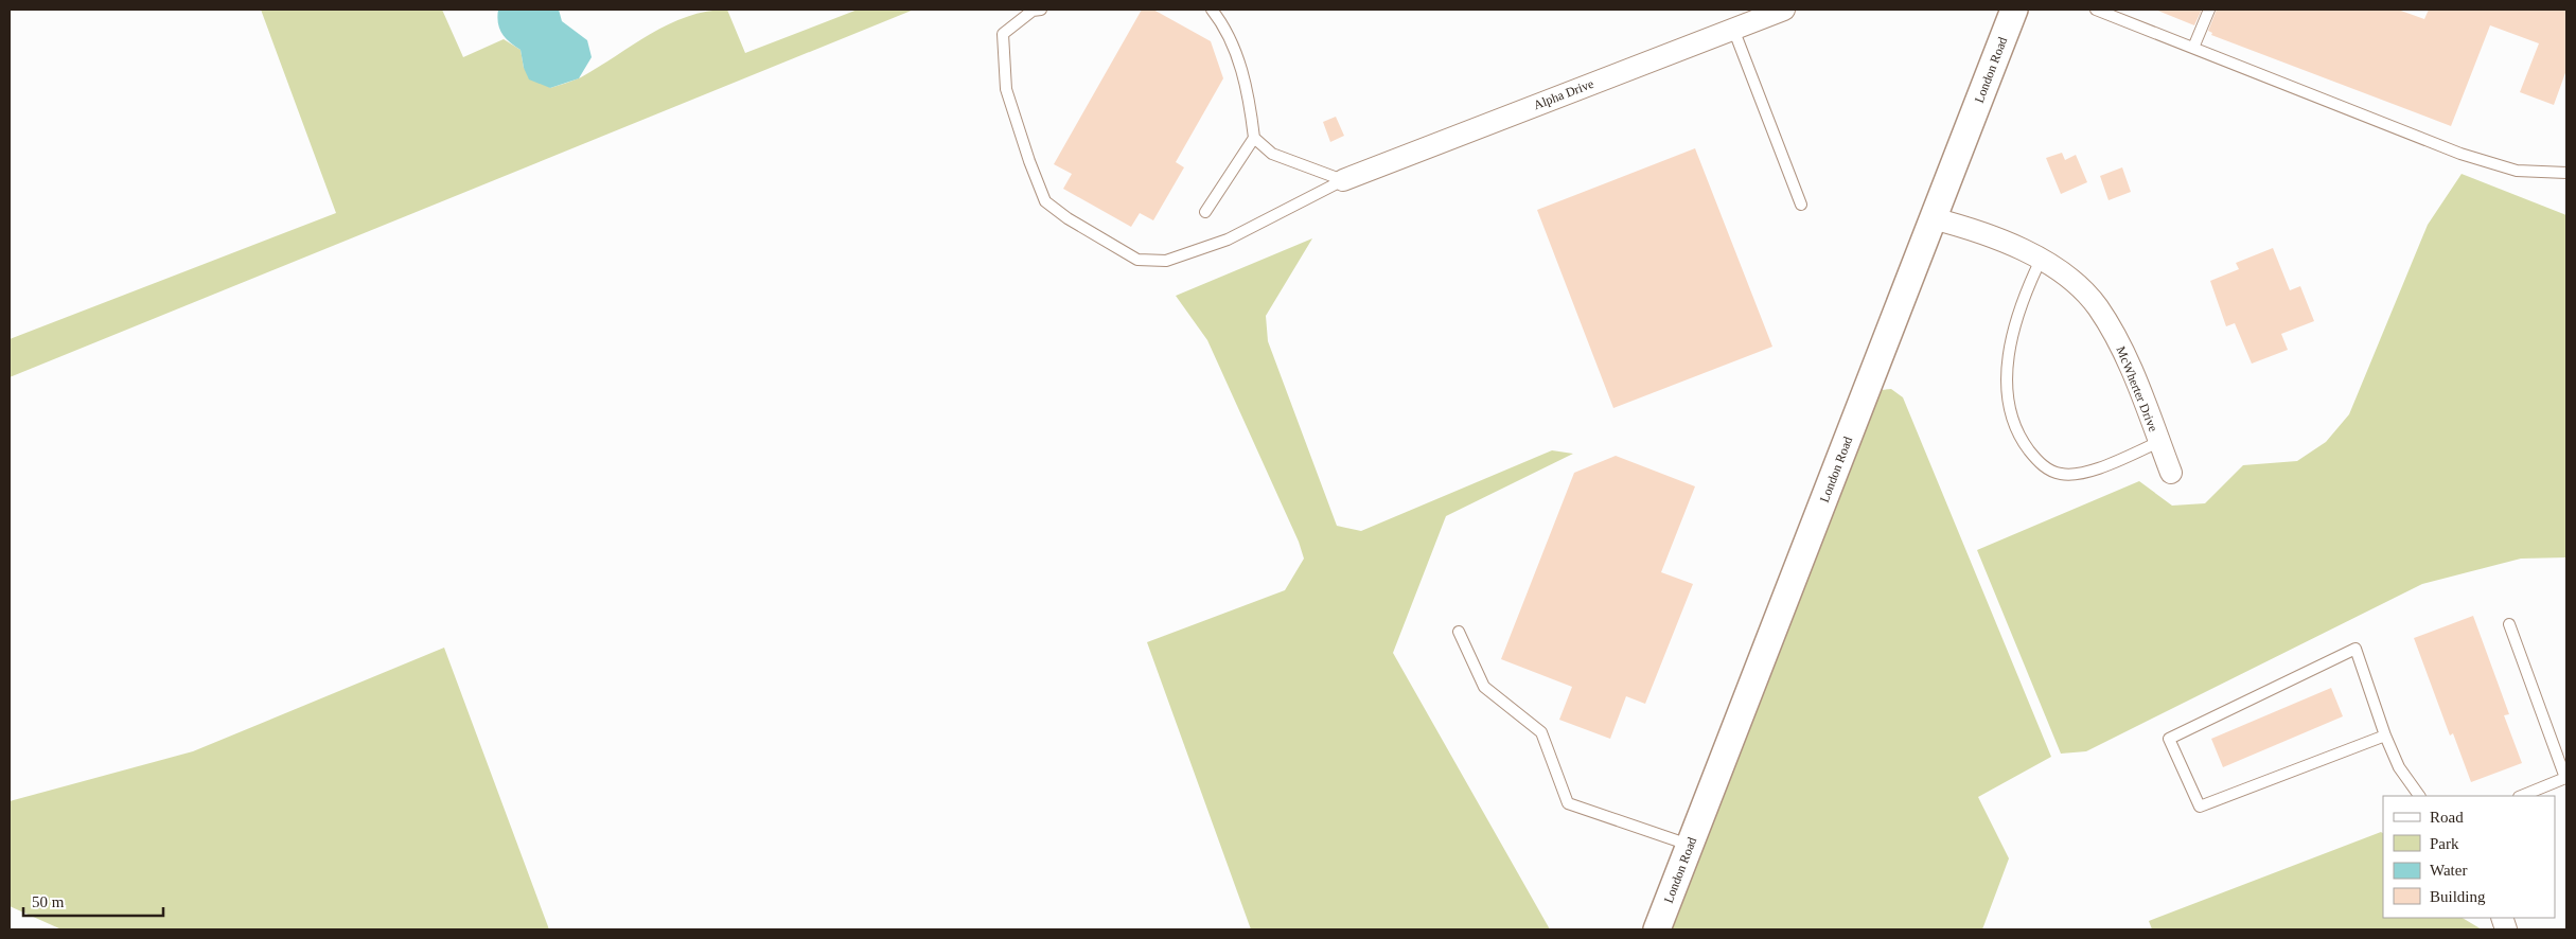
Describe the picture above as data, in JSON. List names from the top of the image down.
{
  "streets": {
    "street": ["London Road", "Alpha Drive", "McWherter Drive"]
  },
  "crossings": [
    ["London Road", "McWherter Drive"]
  ],
  "legend": [
    "Road",
    "Park",
    "Water",
    "Building"
  ],
  "scale_bar": "50 m"
}
